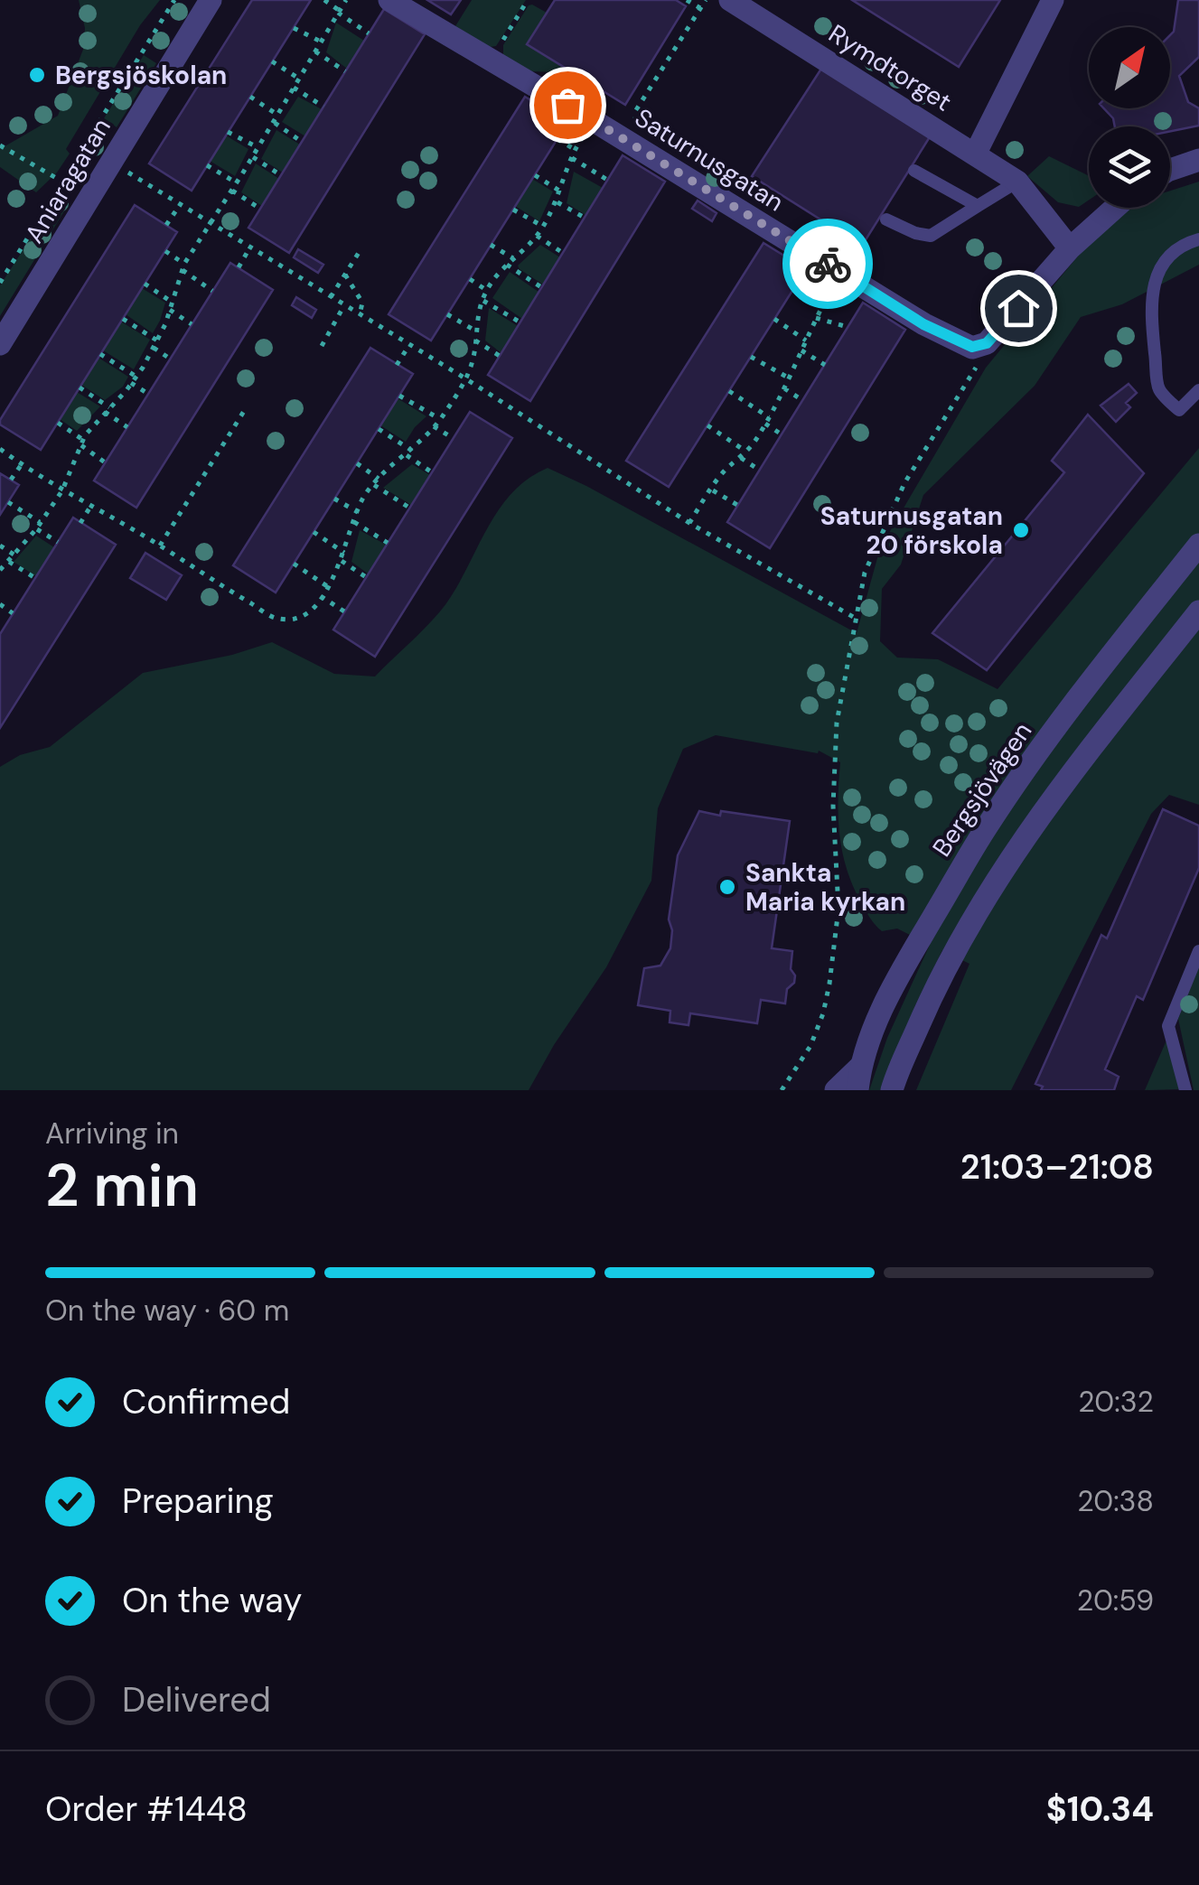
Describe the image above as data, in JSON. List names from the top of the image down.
{
  "streets": {
    "street": [
      "Rymdtorget",
      "Saturnusgatan",
      "Aniaragatan",
      "Bergsjövägen"
    ]
  },
  "places": ["Bergsjöskolan", "Saturnusgatan 20 förskola", "Sankta Maria kyrkan"],
  "north": "top right",
  "page": {
    "heading": ["2 min", "Arriving in", "21:03–21:08"],
    "panel": ["Order #1448", "$10.34"],
    "bar": "On the way · 60 m",
    "list": [
      ["Confirmed", "20:32"],
      ["Preparing", "20:38"],
      ["On the way", "20:59"],
      "Delivered"
    ]
  }
}
